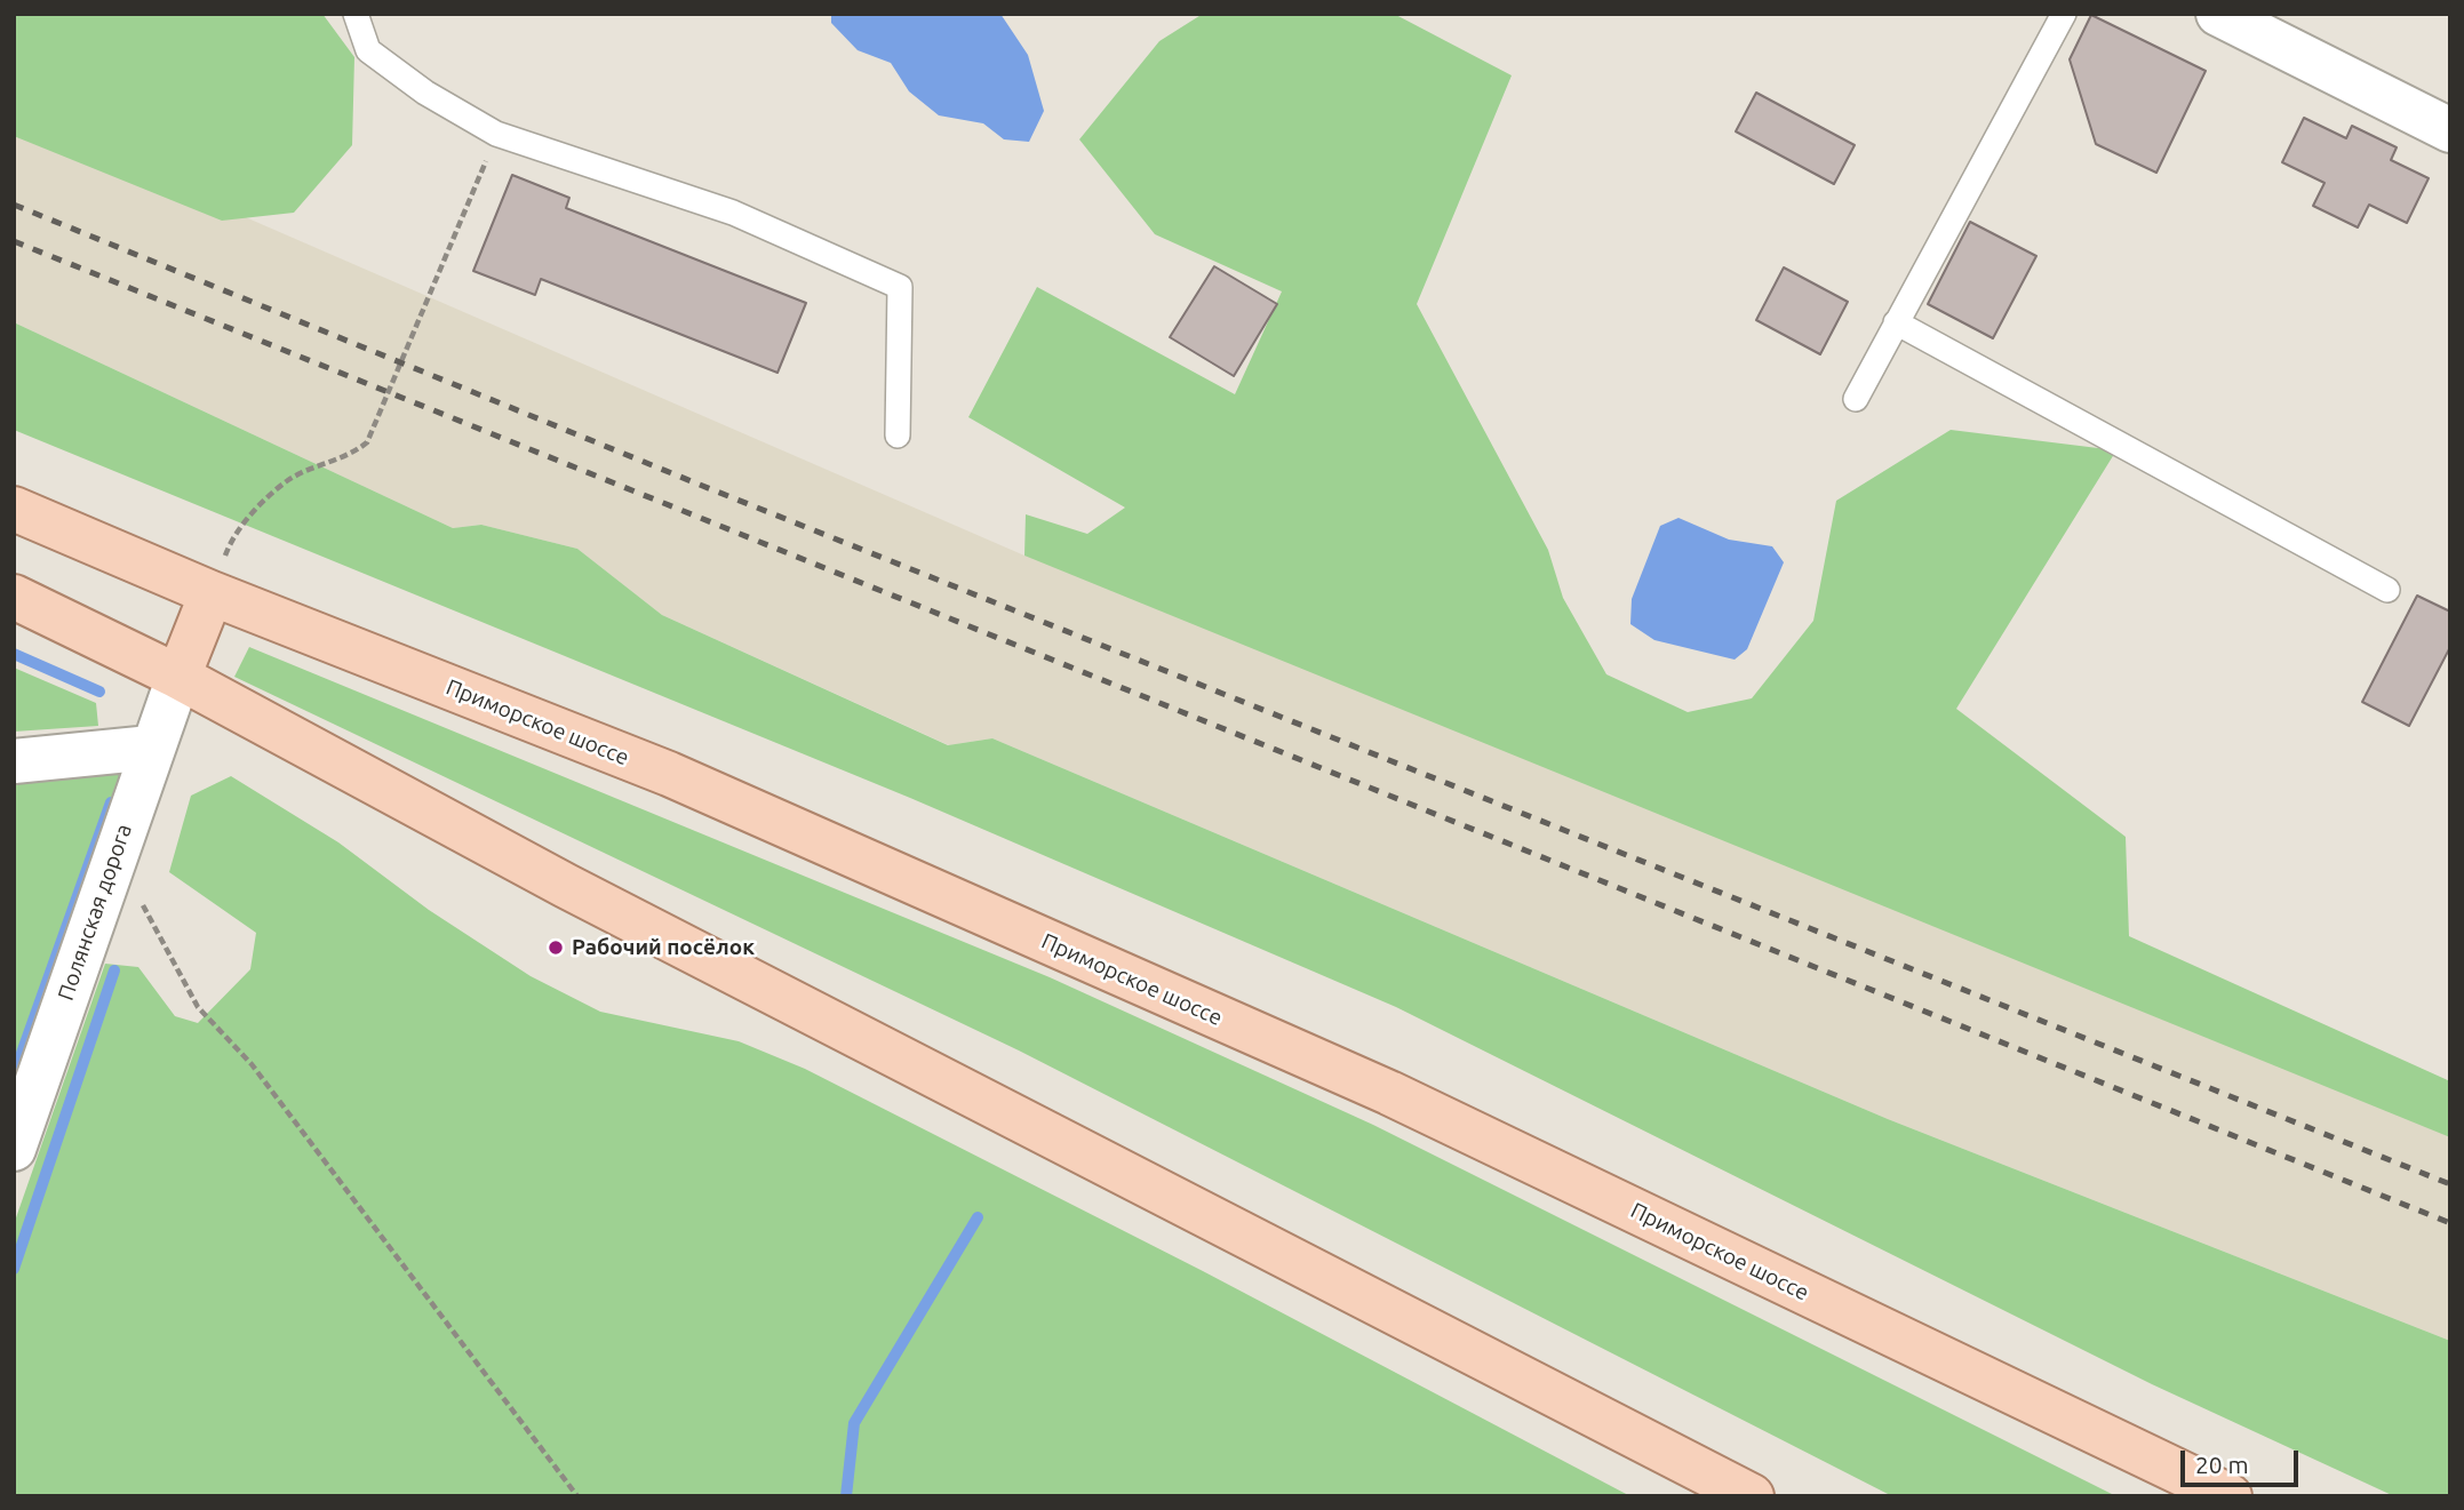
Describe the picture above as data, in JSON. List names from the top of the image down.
{
  "streets": {
    "main road": ["Приморское шоссе"],
    "street": ["Полянская дорога"]
  },
  "places": ["Рабочий посёлок"],
  "scale_bar": "20 m"
}
